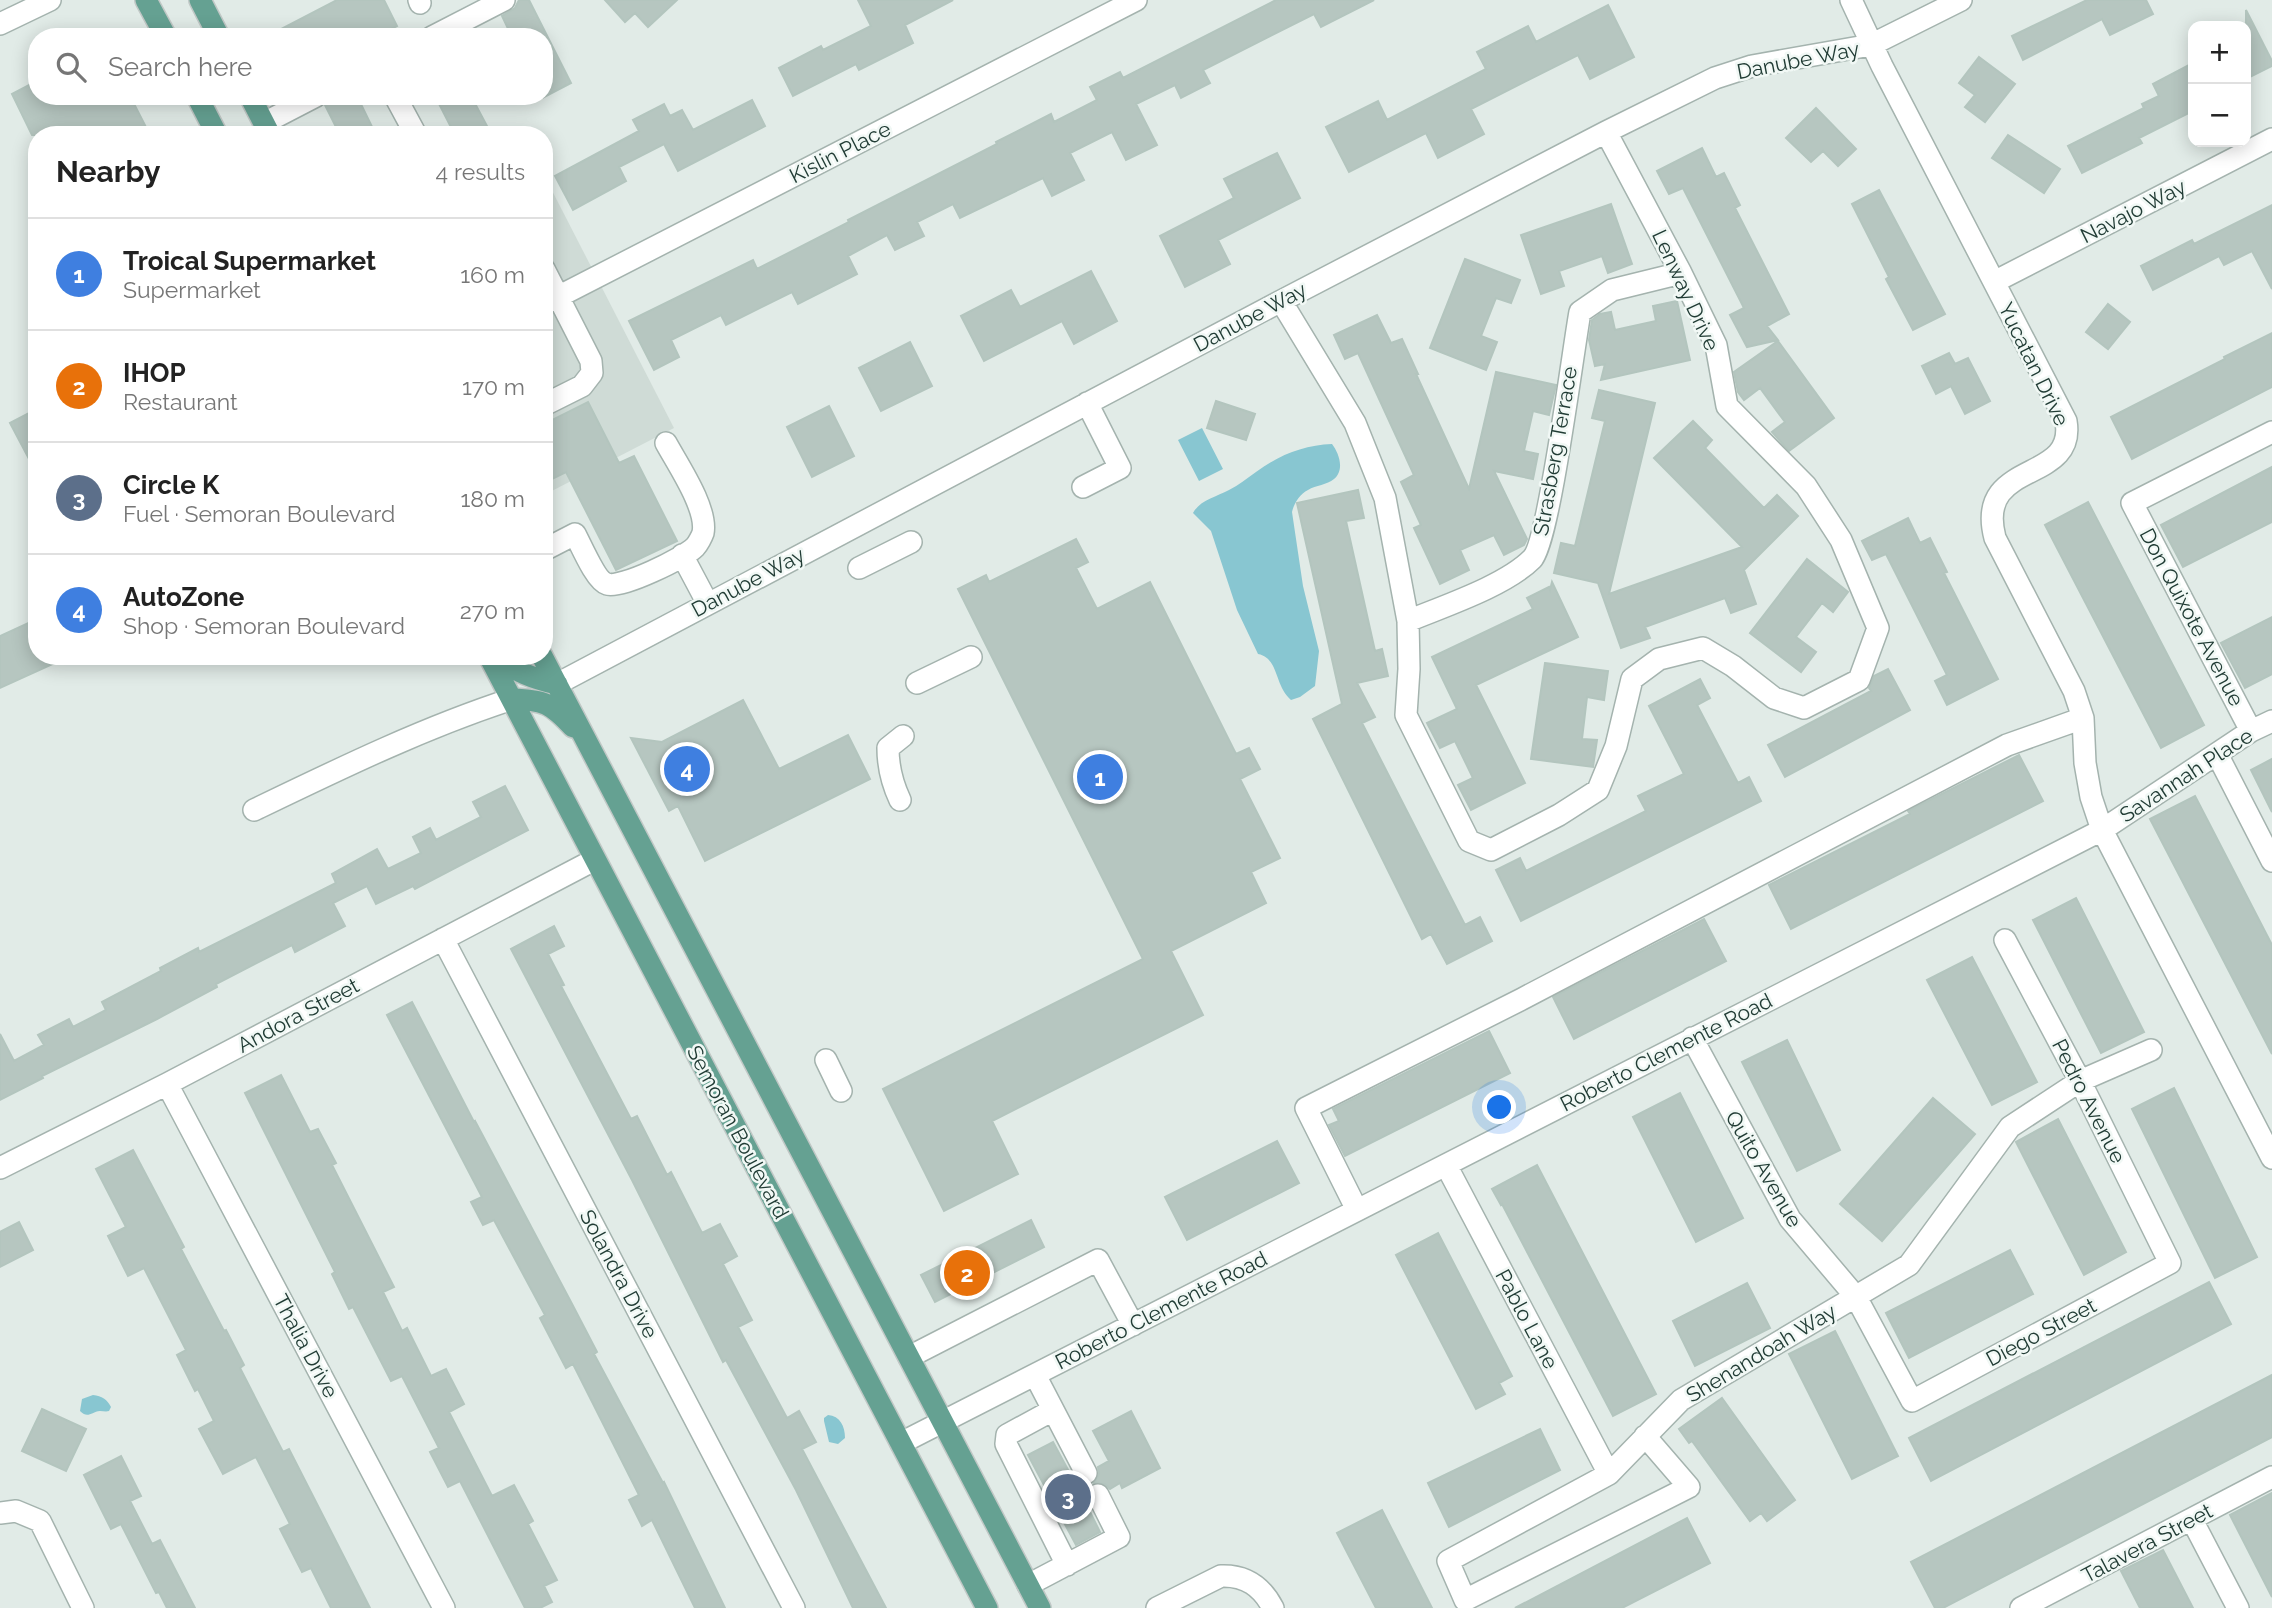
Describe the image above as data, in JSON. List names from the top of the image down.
{
  "streets": {
    "main road": ["Semoran Boulevard"],
    "street": [
      "Danube Way",
      "Kislin Place",
      "Navajo Way",
      "Lenway Drive",
      "Yucatan Drive",
      "Strasberg Terrace",
      "Don Quixote Avenue",
      "Savannah Place",
      "Andora Street",
      "Roberto Clemente Road",
      "Pedro Avenue",
      "Quito Avenue",
      "Solandra Drive",
      "Pablo Lane",
      "Diego Street",
      "Thalia Drive",
      "Shenandoah Way",
      "Talavera Street"
    ]
  },
  "crossings": [
    ["Danube Way", "Lenway Drive"],
    ["Danube Way", "Yucatan Drive"],
    ["Navajo Way", "Yucatan Drive"],
    ["Lenway Drive", "Strasberg Terrace"],
    ["Yucatan Drive", "Savannah Place"],
    ["Yucatan Drive", "Roberto Clemente Road"],
    ["Don Quixote Avenue", "Savannah Place"],
    ["Savannah Place", "Roberto Clemente Road"],
    ["Andora Street", "Semoran Boulevard"],
    ["Andora Street", "Solandra Drive"],
    ["Andora Street", "Thalia Drive"],
    ["Roberto Clemente Road", "Semoran Boulevard"],
    ["Roberto Clemente Road", "Quito Avenue"],
    ["Roberto Clemente Road", "Pablo Lane"],
    ["Pedro Avenue", "Diego Street"],
    ["Pedro Avenue", "Shenandoah Way"],
    ["Quito Avenue", "Diego Street"],
    ["Quito Avenue", "Shenandoah Way"],
    ["Pablo Lane", "Shenandoah Way"]
  ],
  "page": {
    "map_buttons": ["+", "−"],
    "search": "Search here",
    "heading": ["Nearby", "4 results"],
    "list": [
      {
        "mark": "1",
        "name": "Troical Supermarket",
        "note": "Supermarket",
        "value": "160 m"
      },
      {
        "mark": "2",
        "name": "IHOP",
        "note": "Restaurant",
        "value": "170 m"
      },
      {
        "mark": "3",
        "name": "Circle K",
        "note": "Fuel · Semoran Boulevard",
        "value": "180 m"
      },
      {
        "mark": "4",
        "name": "AutoZone",
        "note": "Shop · Semoran Boulevard",
        "value": "270 m"
      }
    ],
    "pins": [
      "4",
      "1",
      "2",
      "3"
    ]
  }
}
